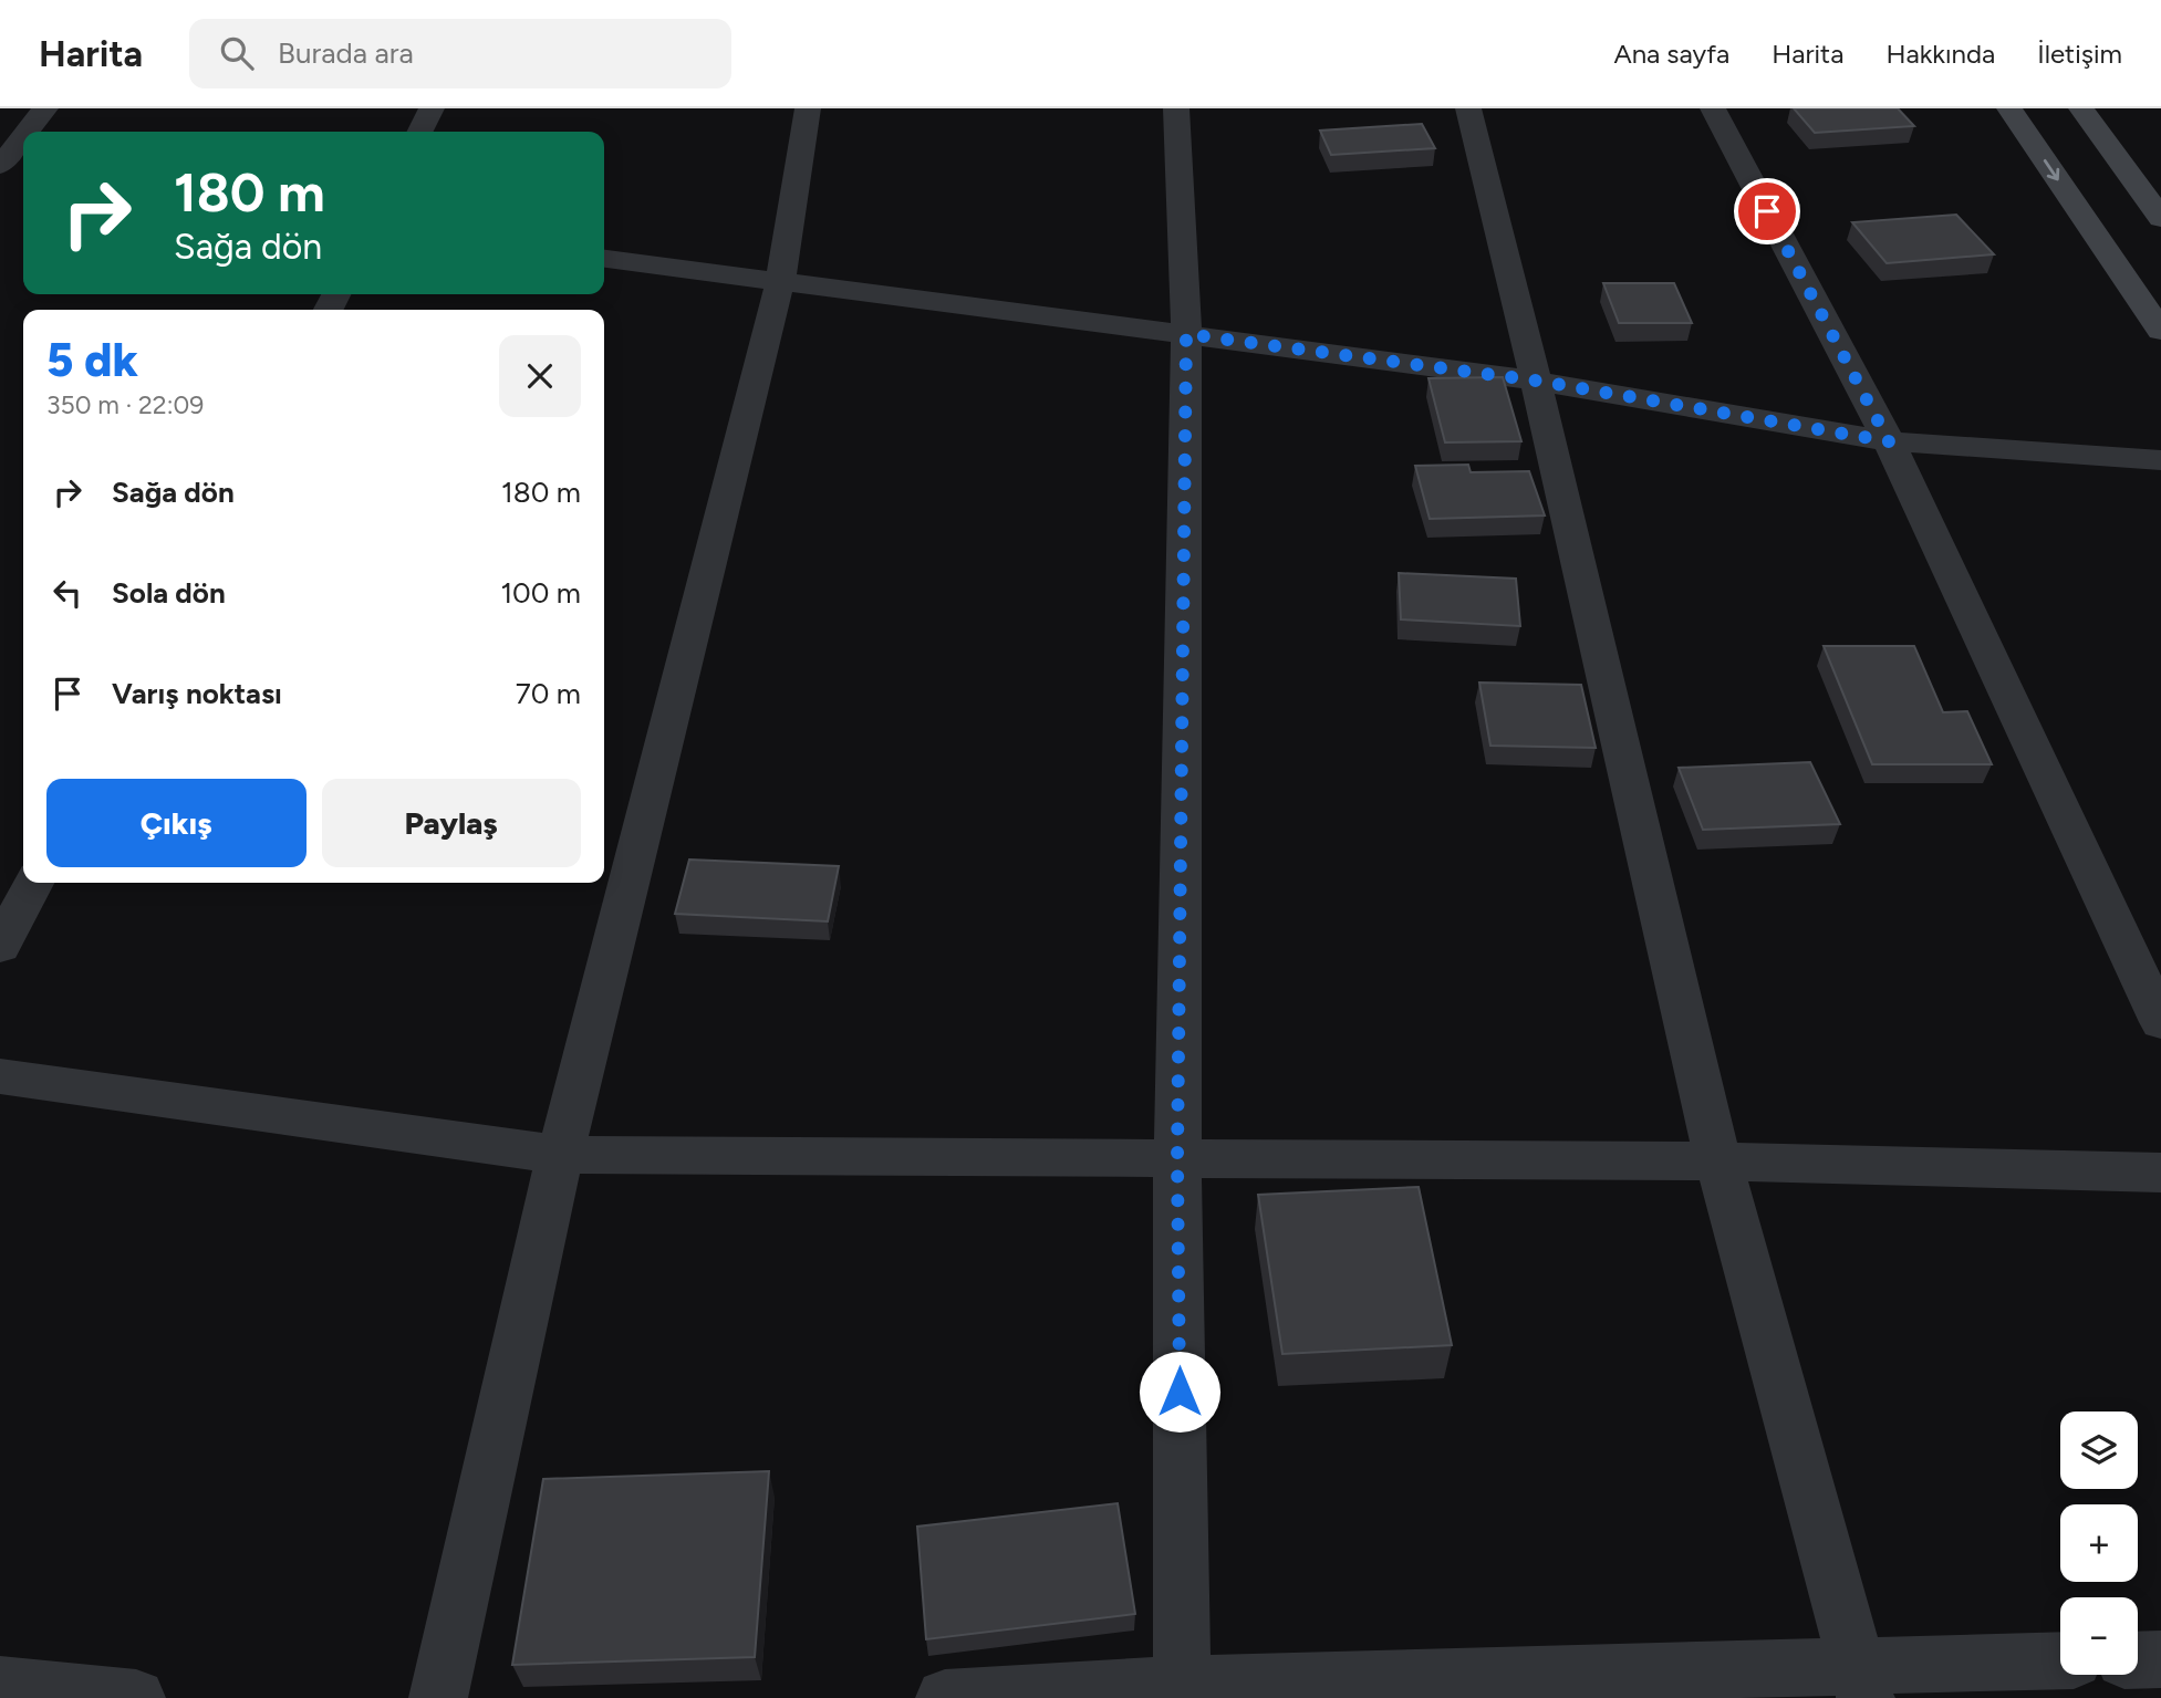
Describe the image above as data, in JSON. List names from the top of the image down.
{
  "page": {
    "header": "Harita",
    "search": "Burada ara",
    "nav": [
      "Ana sayfa",
      "Harita",
      "Hakkında",
      "İletişim"
    ],
    "turn": ["180 m", "Sağa dön"],
    "heading": ["5 dk", "350 m · 22:09"],
    "list": [
      {
        "name": "Sağa dön",
        "value": "180 m"
      },
      {
        "name": "Sola dön",
        "value": "100 m"
      },
      {
        "name": "Varış noktası",
        "value": "70 m"
      }
    ],
    "buttons": ["Çıkış", "Paylaş"],
    "map_buttons": ["+", "−"]
  }
}
